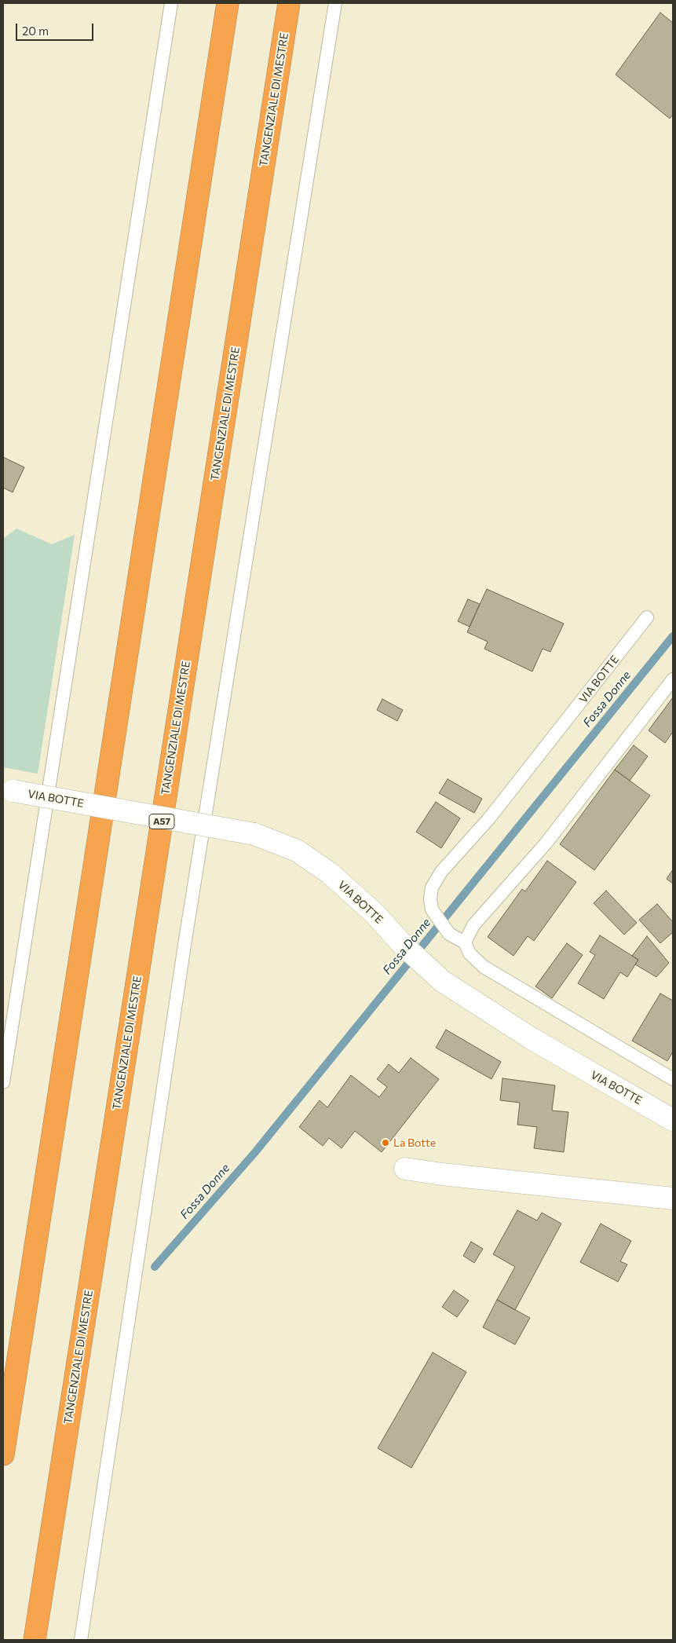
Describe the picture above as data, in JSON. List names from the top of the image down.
{
  "streets": {
    "highway": ["TANGENZIALE DI MESTRE", "A57"],
    "street": ["VIA BOTTE"]
  },
  "water": ["Fossa Donne"],
  "places": ["La Botte"],
  "scale_bar": "20 m"
}
